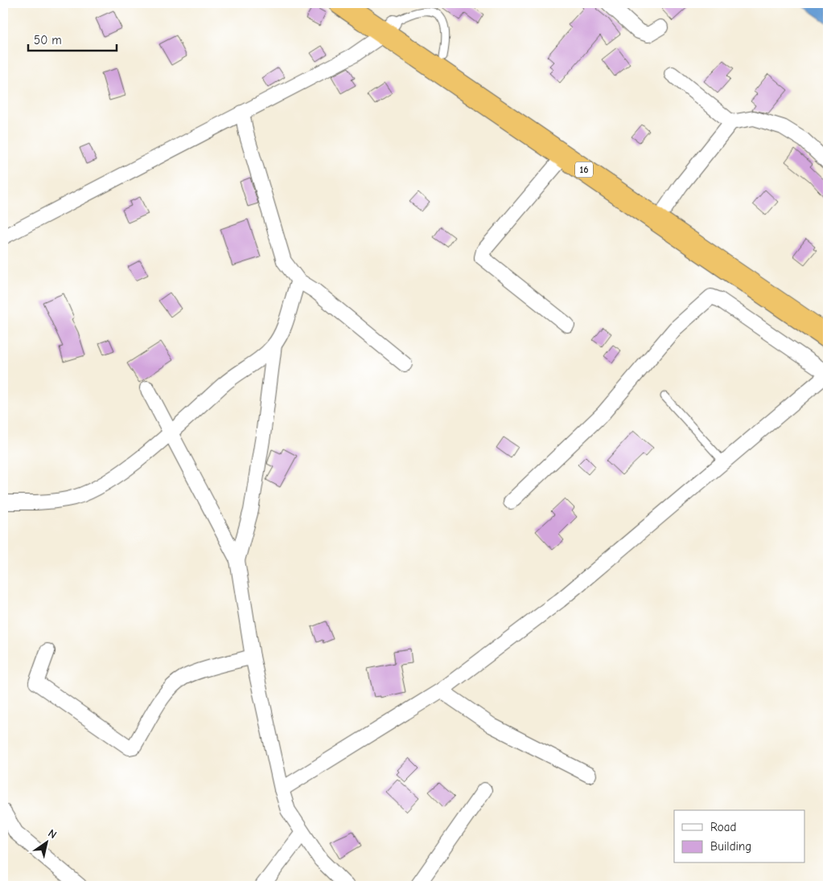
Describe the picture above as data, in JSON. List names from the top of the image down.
{
  "streets": {
    "highway": ["16"]
  },
  "legend": ["Road", "Building"],
  "scale_bar": "50 m",
  "north": "top right"
}
